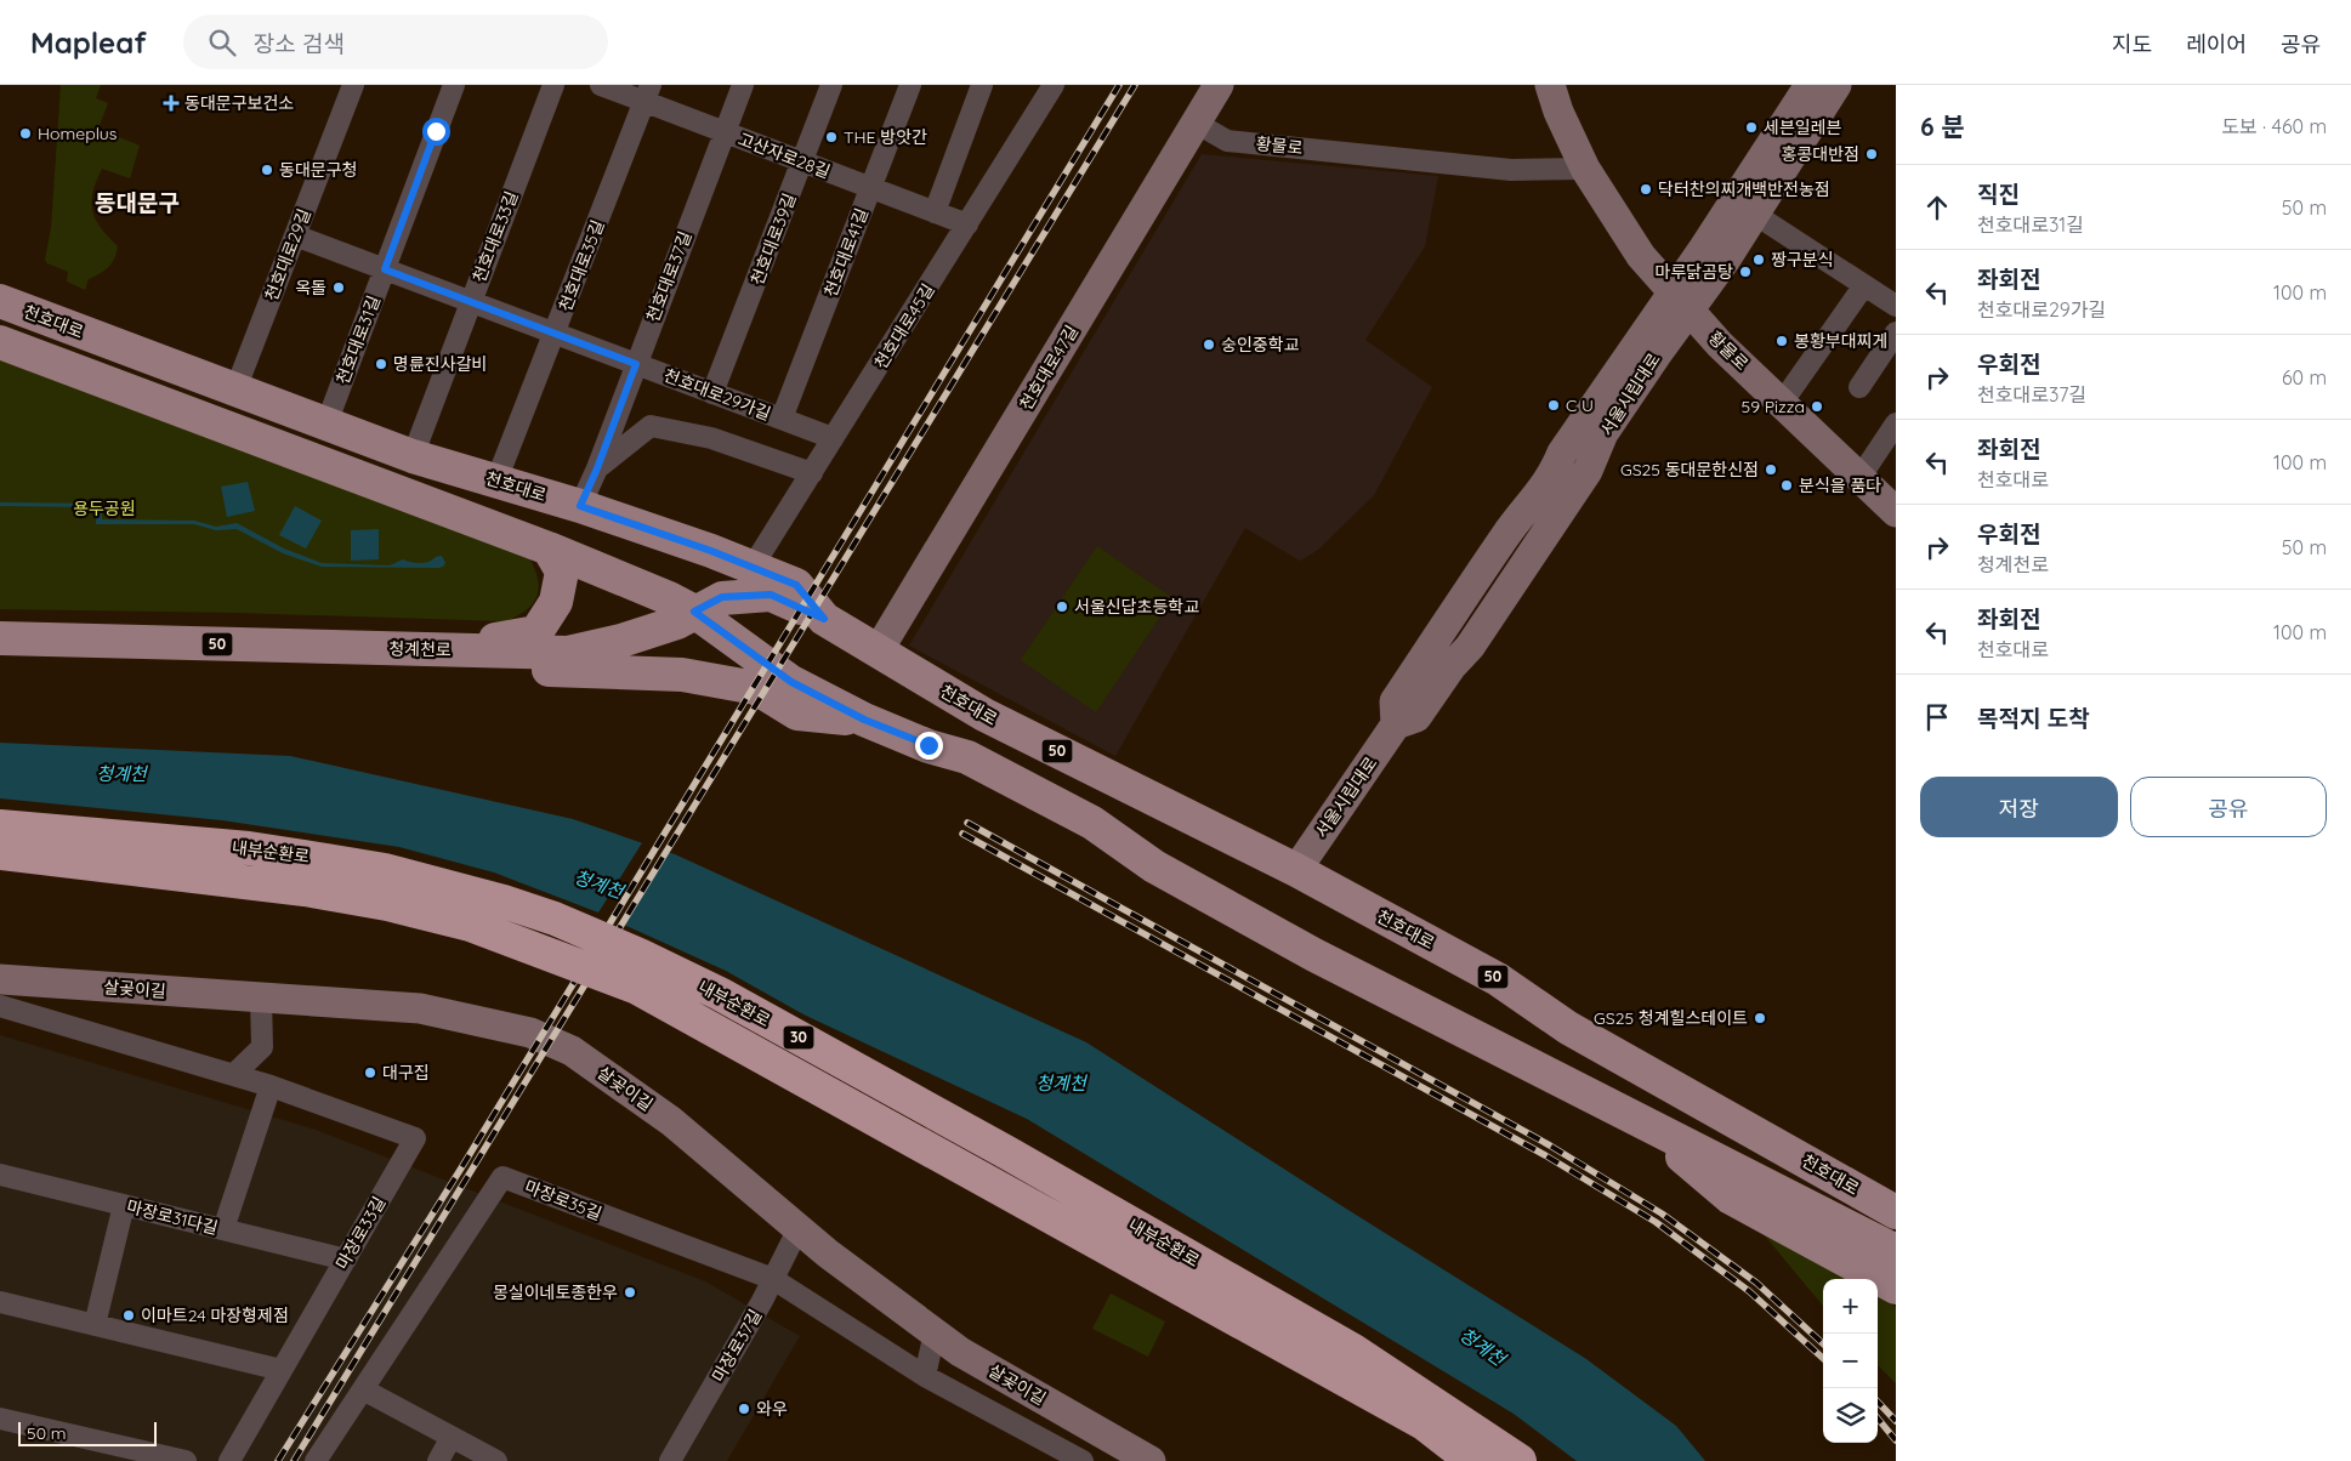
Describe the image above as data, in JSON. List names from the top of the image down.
{
  "streets": {
    "highway": ["내부순환로", "30"],
    "main road": [
      "황물로",
      "천호대로",
      "천호대로47길",
      "서울시립대로",
      "50",
      "청계천로",
      "살곶이길"
    ],
    "street": [
      "고산자로28길",
      "천호대로33길",
      "천호대로39길",
      "천호대로41길",
      "천호대로29길",
      "천호대로35길",
      "천호대로37길",
      "천호대로45길",
      "천호대로31길",
      "천호대로29가길",
      "마장로35길",
      "마장로31다길",
      "마장로33길",
      "마장로37길"
    ]
  },
  "crossings": [
    ["황물로", "천호대로47길"],
    ["황물로", "서울시립대로"],
    ["고산자로28길", "천호대로39길"],
    ["고산자로28길", "천호대로41길"],
    ["고산자로28길", "천호대로35길"],
    ["고산자로28길", "천호대로37길"],
    ["고산자로28길", "천호대로45길"],
    ["천호대로33길", "천호대로"],
    ["천호대로33길", "천호대로29가길"],
    ["천호대로39길", "천호대로29가길"],
    ["천호대로41길", "천호대로29가길"],
    ["천호대로29길", "천호대로"],
    ["천호대로29길", "천호대로29가길"],
    ["천호대로35길", "천호대로"],
    ["천호대로35길", "천호대로29가길"],
    ["천호대로37길", "천호대로"],
    ["천호대로37길", "천호대로45길"],
    ["천호대로37길", "천호대로29가길"],
    ["천호대로", "천호대로45길"],
    ["천호대로", "천호대로31길"],
    ["천호대로", "천호대로47길"],
    ["천호대로", "서울시립대로"],
    ["천호대로", "청계천로"],
    ["천호대로45길", "천호대로29가길"],
    ["천호대로31길", "천호대로29가길"],
    ["살곶이길", "마장로37길"],
    ["마장로35길", "마장로37길"],
    ["마장로31다길", "마장로33길"]
  ],
  "districts": ["동대문구"],
  "water": ["청계천"],
  "parks": ["용두공원"],
  "places": {
    "health": ["동대문구보건소"],
    "other": [
      "세븐일레븐",
      "Homeplus",
      "THE 방앗간",
      "홍콩대반점",
      "동대문구청",
      "닥터찬의찌개백반전농점",
      "짱구분식",
      "마루닭곰탕",
      "옥돌",
      "봉황부대찌게",
      "숭인중학교",
      "명륜진사갈비",
      "C U",
      "59 Pizza",
      "GS25 동대문한신점",
      "분식을 품다",
      "서울신답초등학교",
      "GS25 청계힐스테이트",
      "대구집",
      "몽실이네토종한우",
      "이마트24 마장형제점",
      "와우"
    ]
  },
  "scale_bar": "50 m",
  "page": {
    "header": "Mapleaf",
    "search": "장소 검색",
    "nav": ["지도", "레이어", "공유"],
    "heading": ["6 분", "도보 · 460 m"],
    "list": [
      ["직진", "천호대로31길", "50 m"],
      ["좌회전", "천호대로29가길", "100 m"],
      ["우회전", "천호대로37길", "60 m"],
      ["좌회전", "천호대로", "100 m"],
      ["우회전", "청계천로", "50 m"],
      ["좌회전", "천호대로", "100 m"],
      "목적지 도착"
    ],
    "buttons": ["저장", "공유"],
    "map_buttons": ["+", "−"],
    "scale": "50 m"
  }
}
